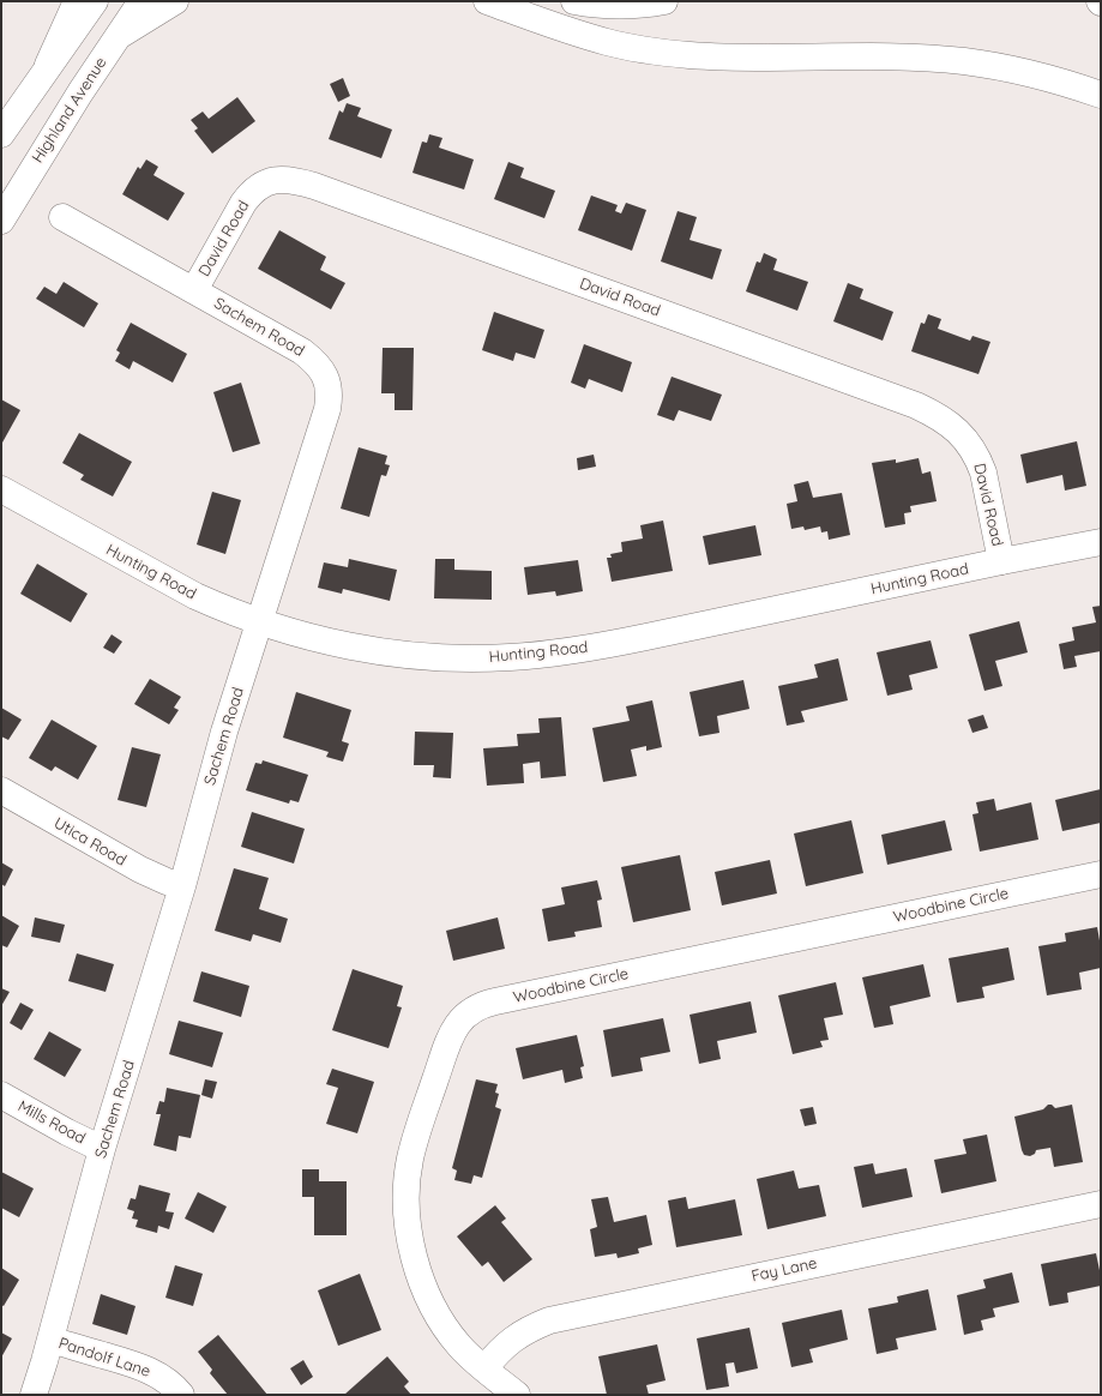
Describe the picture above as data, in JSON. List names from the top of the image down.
{
  "streets": {
    "main road": [
      "Highland Avenue",
      "David Road",
      "Sachem Road",
      "Hunting Road",
      "Utica Road",
      "Woodbine Circle",
      "Mills Road",
      "Fay Lane",
      "Pandolf Lane"
    ]
  },
  "crossings": [
    ["David Road", "Sachem Road"],
    ["David Road", "Hunting Road"],
    ["Sachem Road", "Hunting Road"],
    ["Sachem Road", "Utica Road"],
    ["Sachem Road", "Mills Road"],
    ["Sachem Road", "Pandolf Lane"],
    ["Woodbine Circle", "Fay Lane"]
  ]
}
